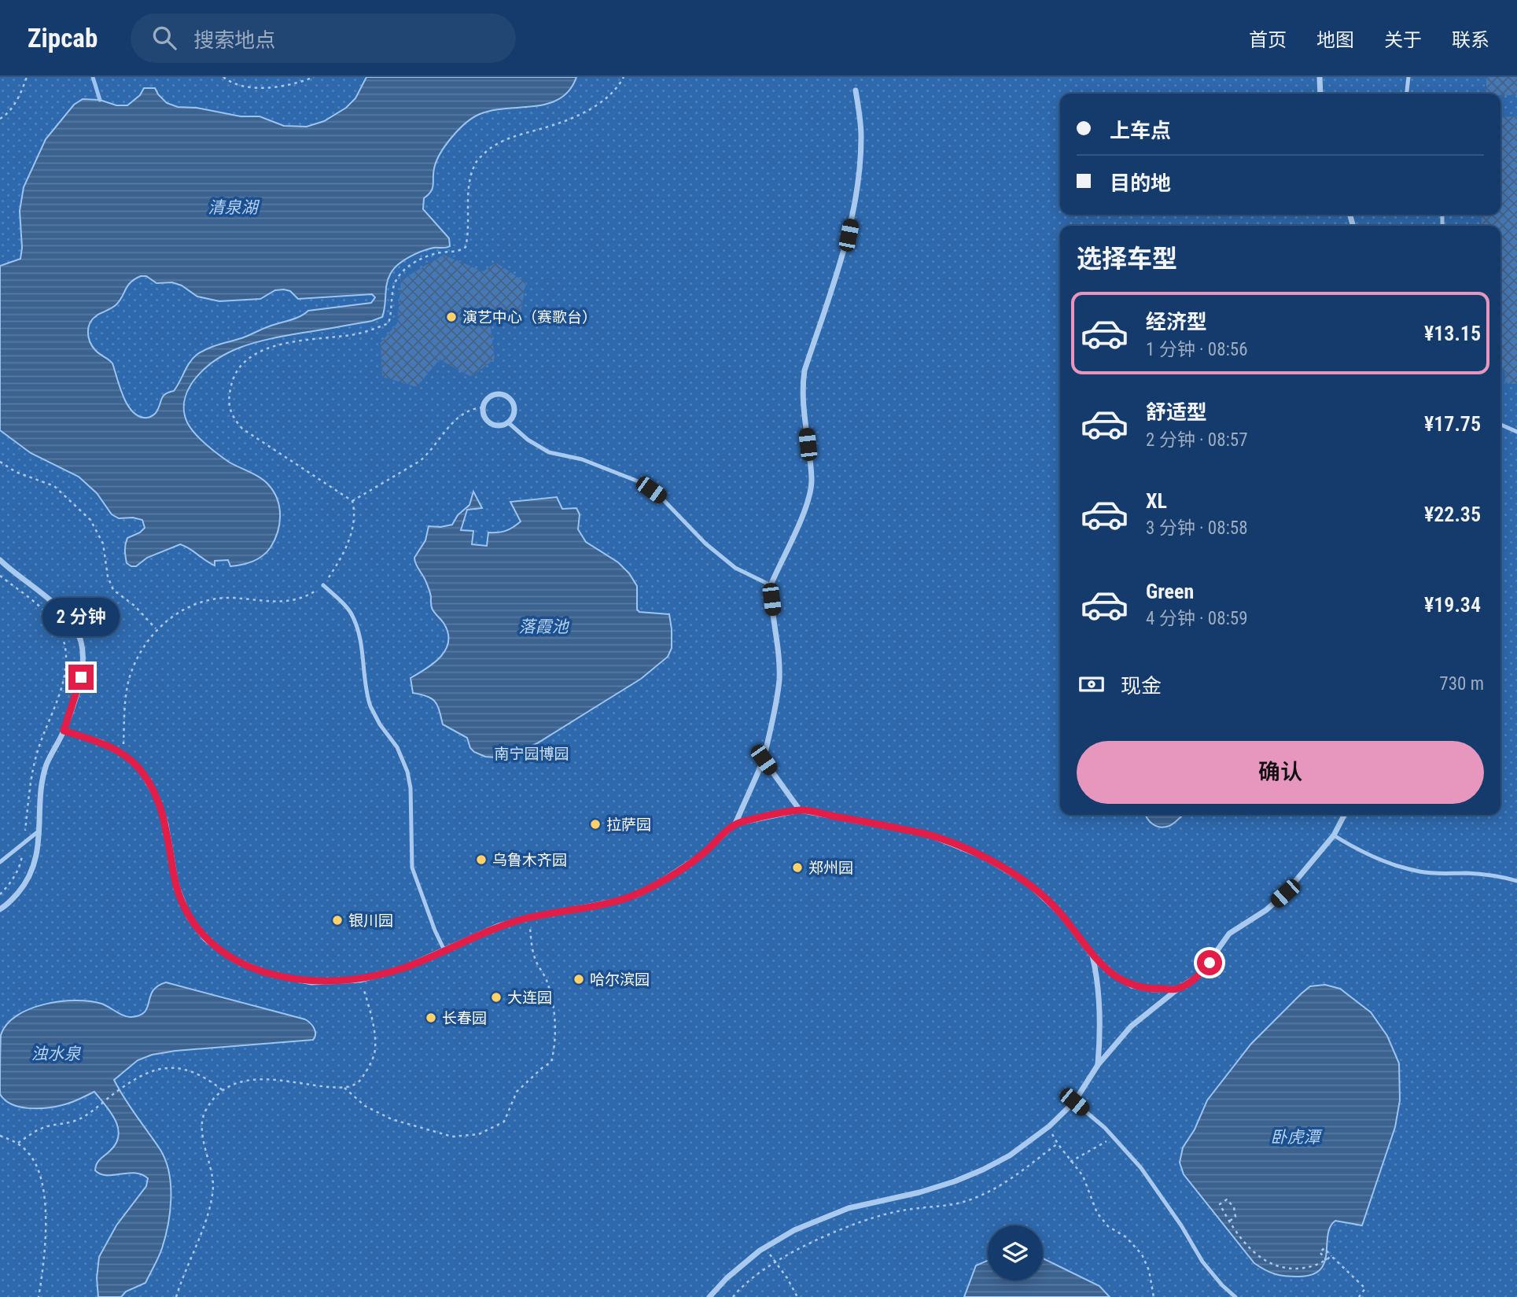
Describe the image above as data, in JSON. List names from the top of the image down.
{
  "water": [
    "清泉湖",
    "落霞池",
    "浊水泉",
    "卧虎潭"
  ],
  "parks": ["南宁园博园"],
  "places": [
    "演艺中心（赛歌台）",
    "拉萨园",
    "乌鲁木齐园",
    "郑州园",
    "银川园",
    "哈尔滨园",
    "大连园",
    "长春园"
  ],
  "page": {
    "header": "Zipcab",
    "search": "搜索地点",
    "nav": [
      "首页",
      "地图",
      "关于",
      "联系"
    ],
    "banner": ["上车点", "目的地"],
    "heading": "选择车型",
    "list": [
      {
        "name": "经济型",
        "note": "1 分钟 · 08:56",
        "value": "¥13.15"
      },
      {
        "name": "舒适型",
        "note": "2 分钟 · 08:57",
        "value": "¥17.75"
      },
      {
        "name": "XL",
        "note": "3 分钟 · 08:58",
        "value": "¥22.35"
      },
      {
        "name": "Green",
        "note": "4 分钟 · 08:59",
        "value": "¥19.34"
      }
    ],
    "bubble": "2 分钟",
    "pay": ["现金", "730 m"],
    "buttons": "确认"
  }
}
